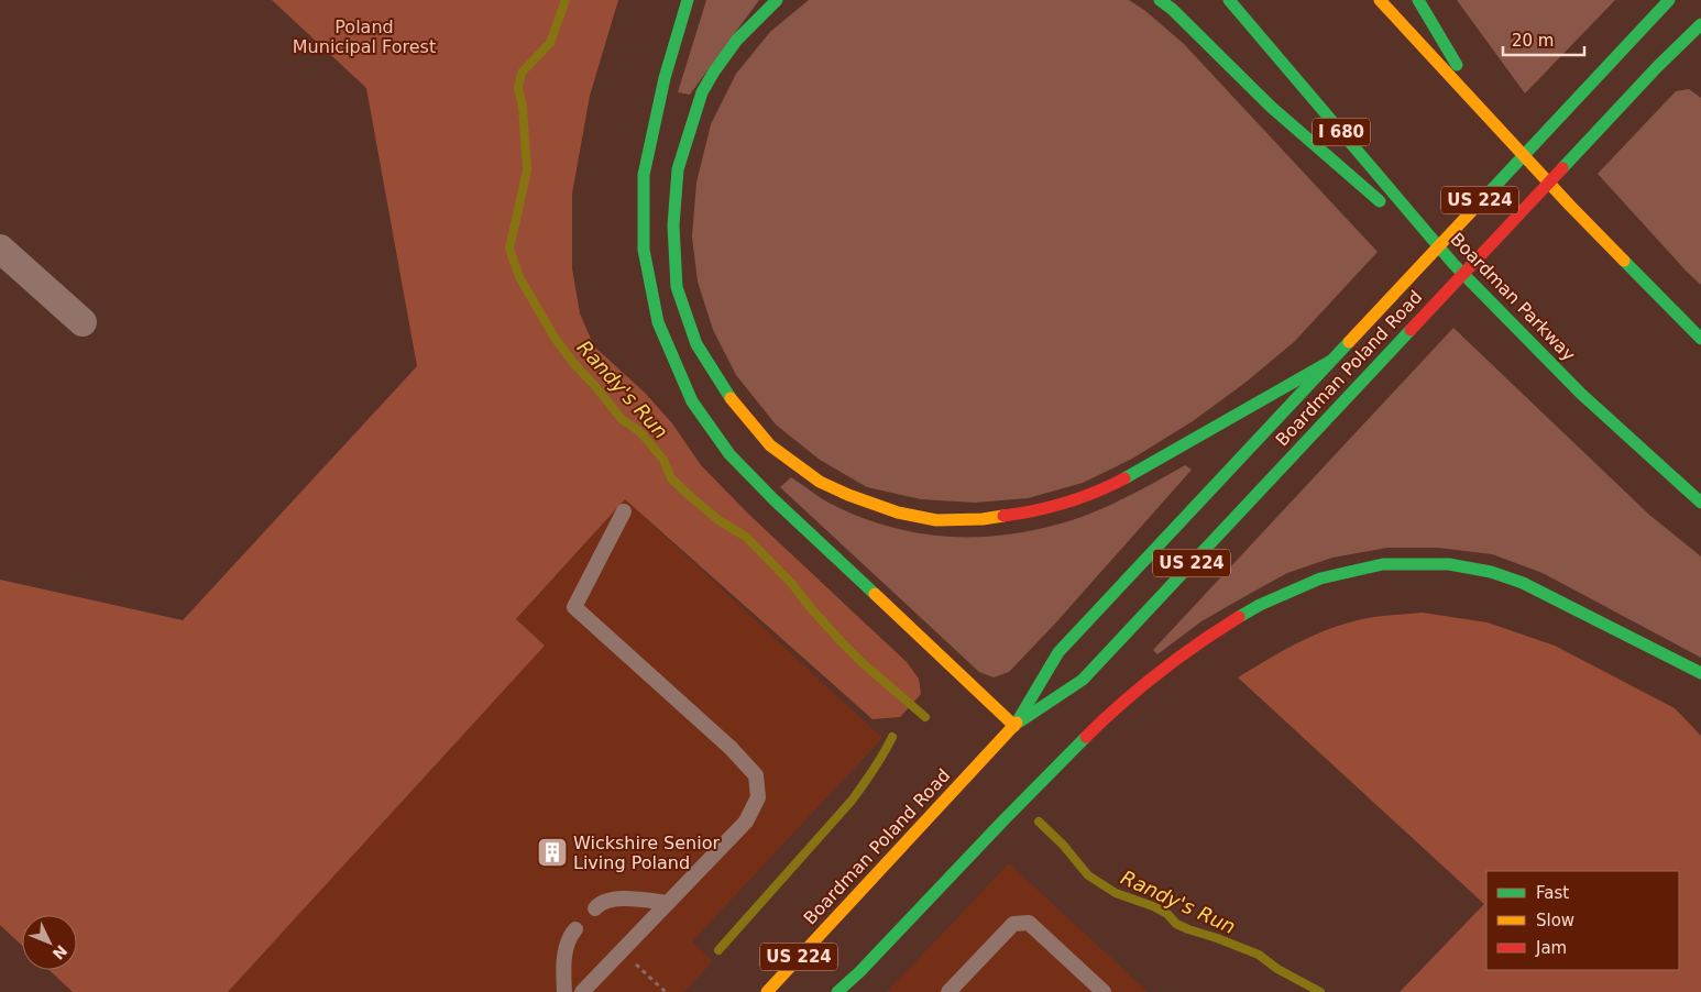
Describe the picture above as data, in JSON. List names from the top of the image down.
{
  "streets": {
    "main road": [
      "I 680",
      "US 224",
      "Boardman Parkway",
      "Boardman Poland Road"
    ]
  },
  "water": ["Randy's Run"],
  "parks": ["Poland Municipal Forest"],
  "places": {
    "building": ["Wickshire Senior Living Poland"]
  },
  "legend": ["Fast", "Slow", "Jam"],
  "scale_bar": "20 m",
  "north": "bottom right"
}
